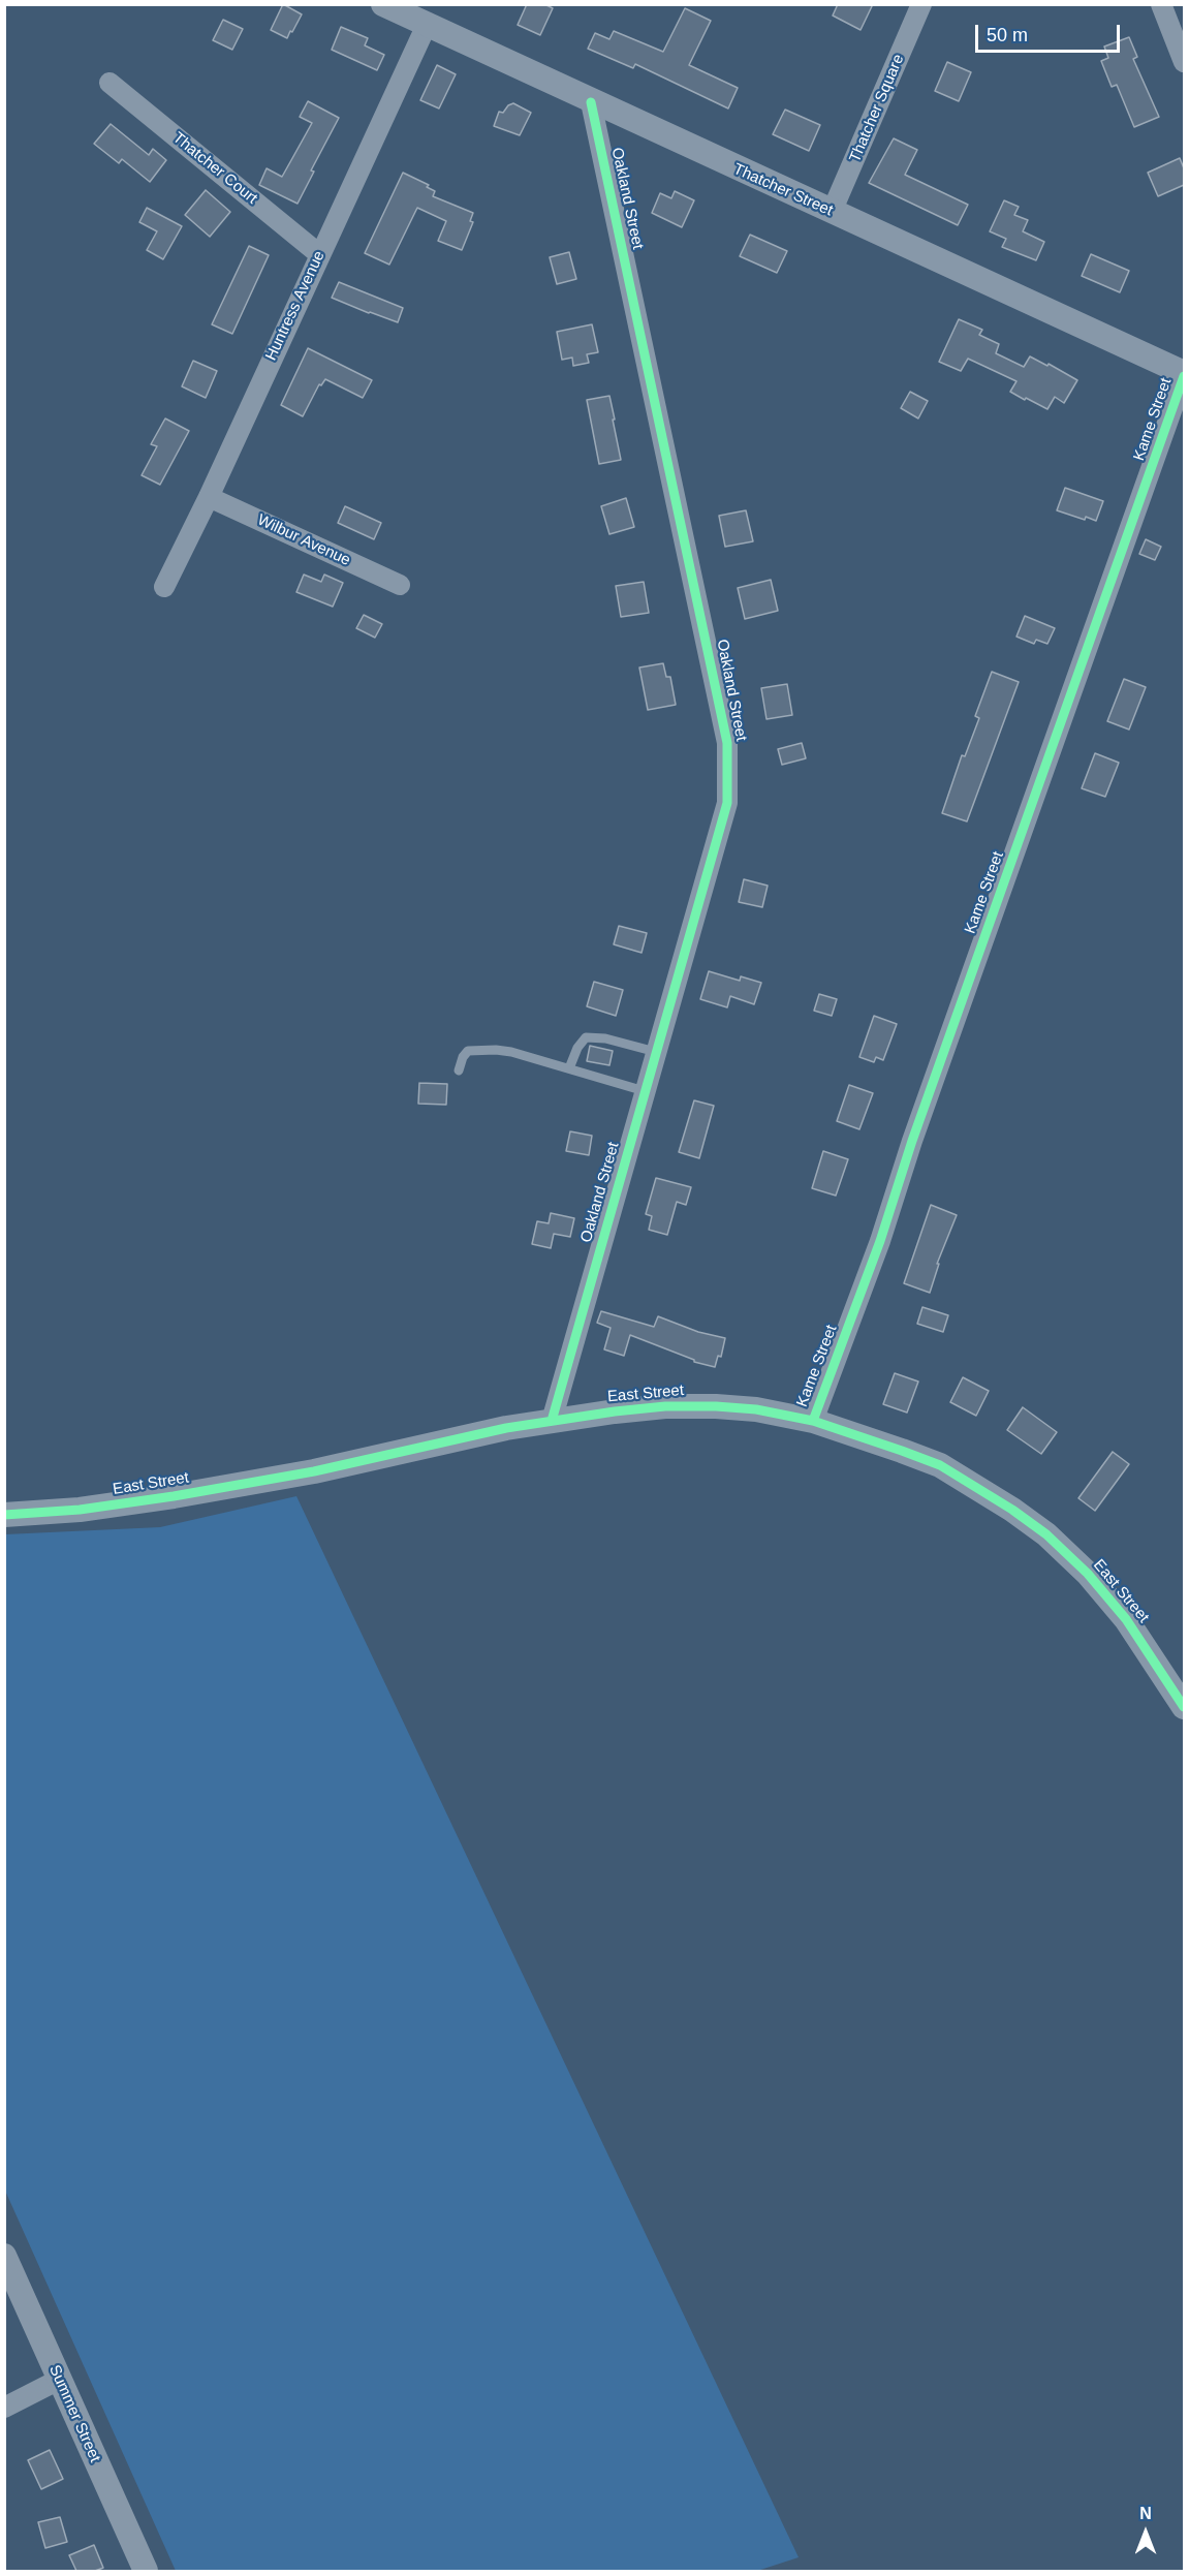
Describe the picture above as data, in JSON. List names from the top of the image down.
{
  "streets": {
    "street": [
      "Thatcher Square",
      "Thatcher Court",
      "Thatcher Street",
      "Oakland Street",
      "Huntress Avenue",
      "Kame Street",
      "Wilbur Avenue",
      "East Street",
      "Summer Street"
    ]
  },
  "crossings": [
    ["Thatcher Square", "Thatcher Street"],
    ["Thatcher Court", "Huntress Avenue"],
    ["Thatcher Street", "Oakland Street"],
    ["Thatcher Street", "Huntress Avenue"],
    ["Thatcher Street", "Kame Street"],
    ["Oakland Street", "East Street"],
    ["Huntress Avenue", "Wilbur Avenue"],
    ["Kame Street", "East Street"]
  ],
  "scale_bar": "50 m",
  "north": "top"
}
